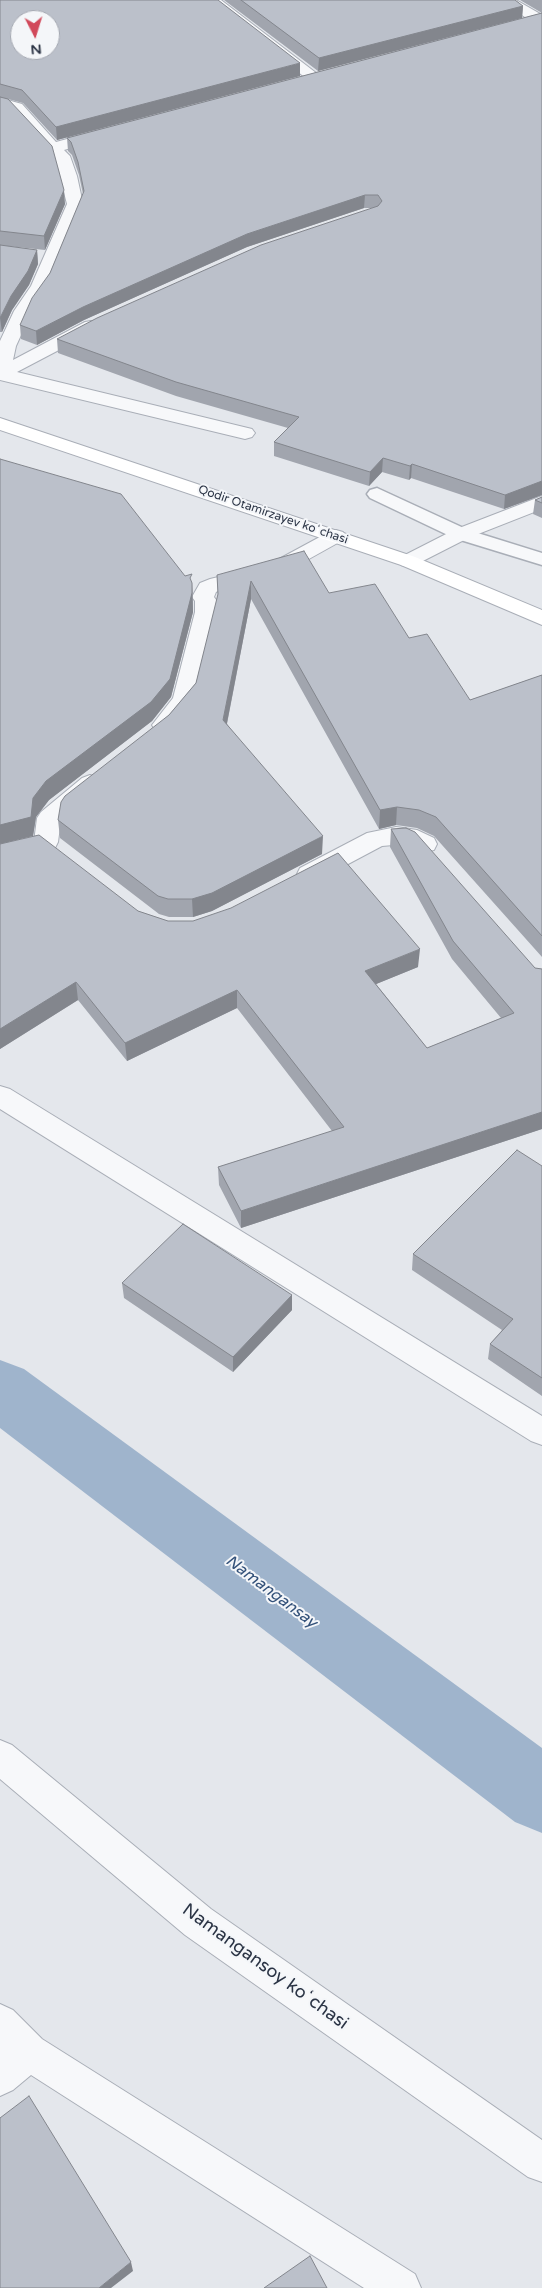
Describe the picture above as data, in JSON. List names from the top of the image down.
{
  "streets": {
    "main road": ["Qodir Otamirzayev koʻchasi"],
    "street": ["Namangansoy koʻchasi"]
  },
  "water": ["Namangansay"],
  "north": "bottom"
}
